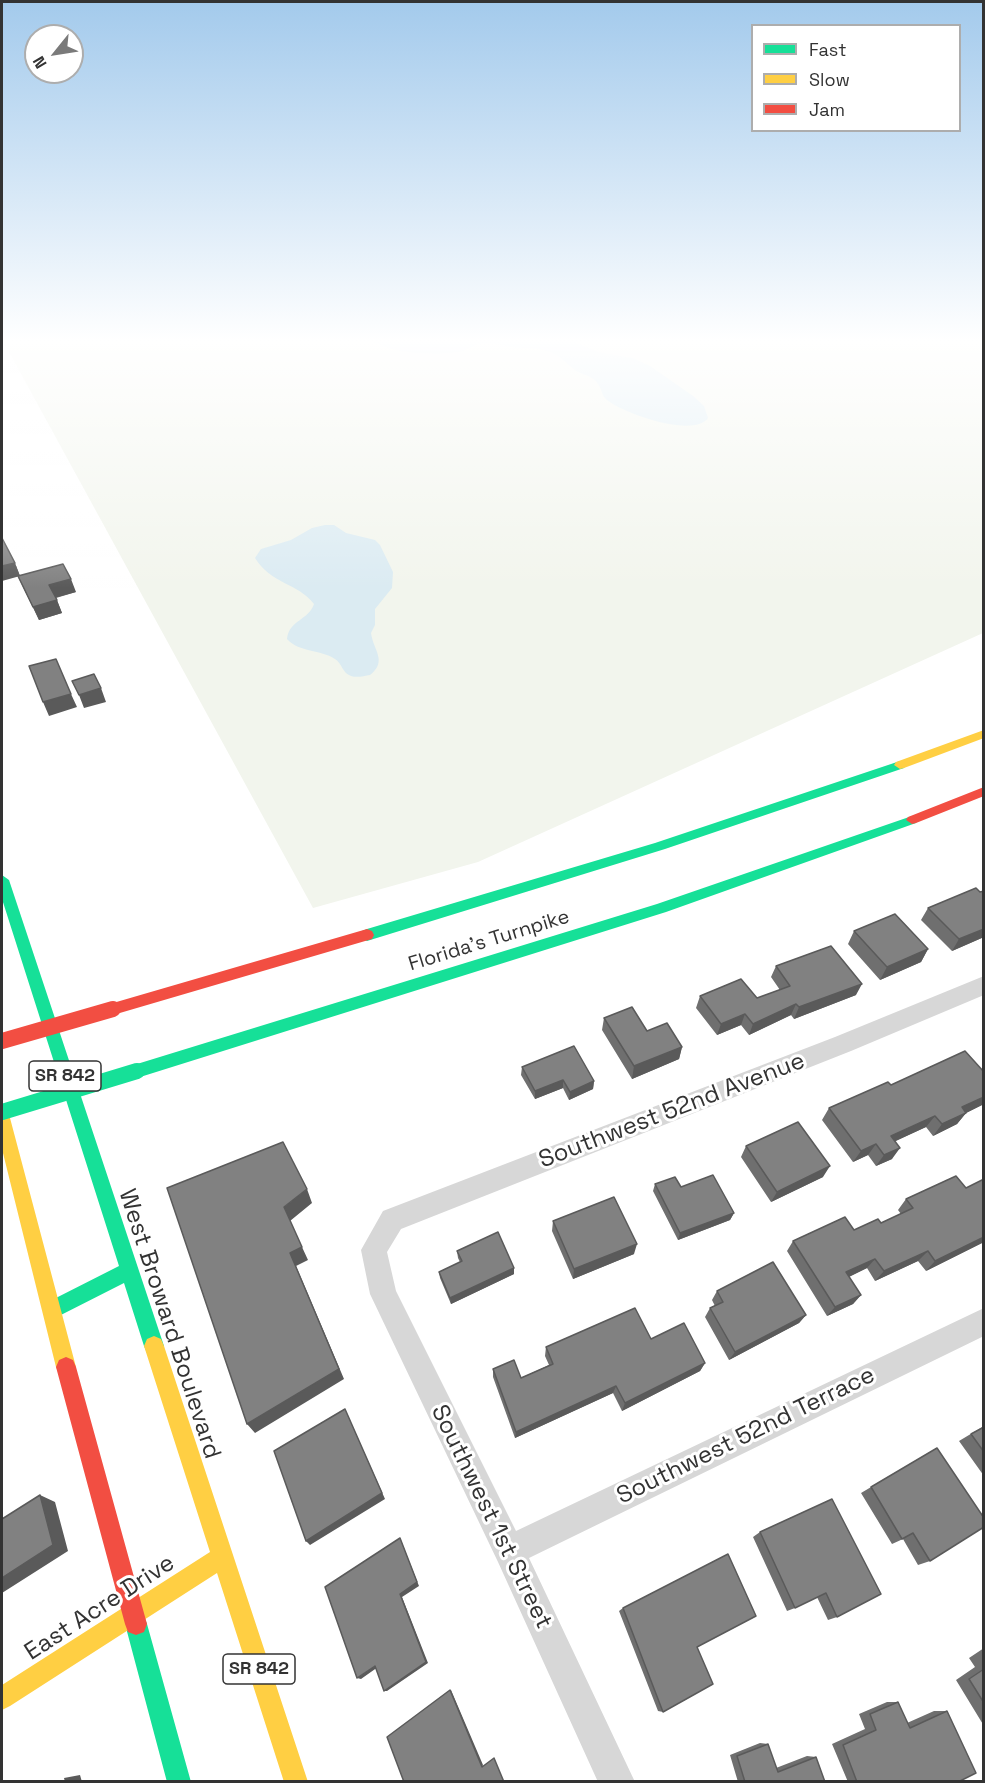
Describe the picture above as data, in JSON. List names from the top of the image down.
{
  "streets": {
    "main road": [
      "Florida's Turnpike",
      "SR 842",
      "West Broward Boulevard",
      "East Acre Drive"
    ],
    "street": ["Southwest 52nd Avenue", "Southwest 52nd Terrace", "Southwest 1st Street"]
  },
  "crossings": [
    ["Southwest 52nd Avenue", "Southwest 1st Street"],
    ["West Broward Boulevard", "East Acre Drive"],
    ["Southwest 52nd Terrace", "Southwest 1st Street"]
  ],
  "legend": ["Fast", "Slow", "Jam"],
  "north": "bottom left"
}
